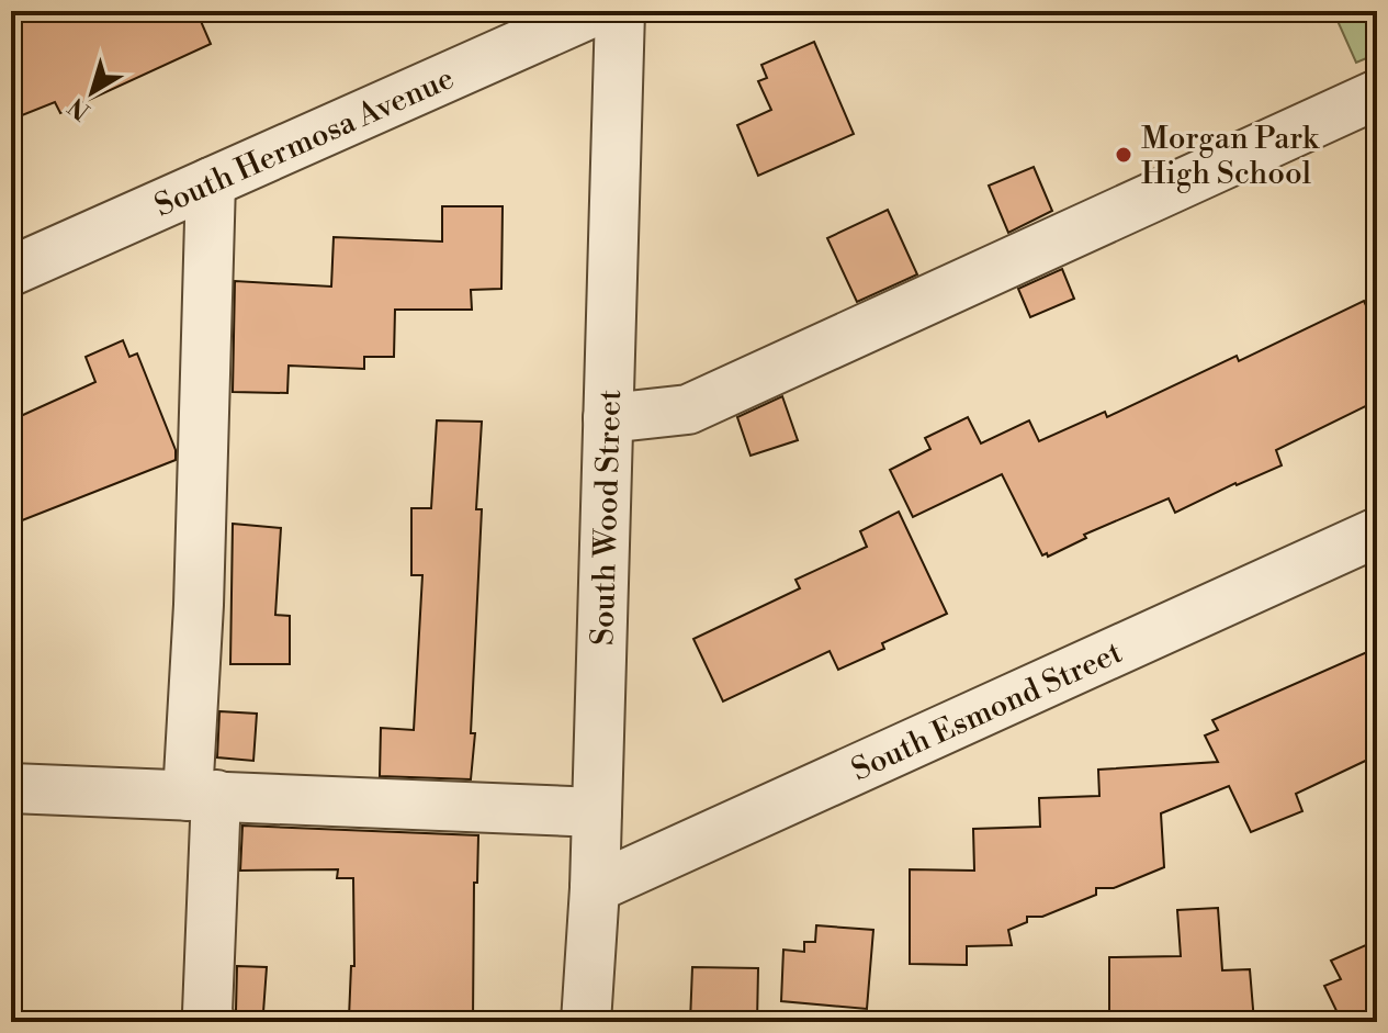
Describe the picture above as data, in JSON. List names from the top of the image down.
{
  "streets": {
    "street": ["South Hermosa Avenue", "South Wood Street", "South Esmond Street"]
  },
  "crossings": [
    ["South Wood Street", "South Esmond Street"]
  ],
  "places": ["Morgan Park High School"],
  "north": "bottom left"
}
